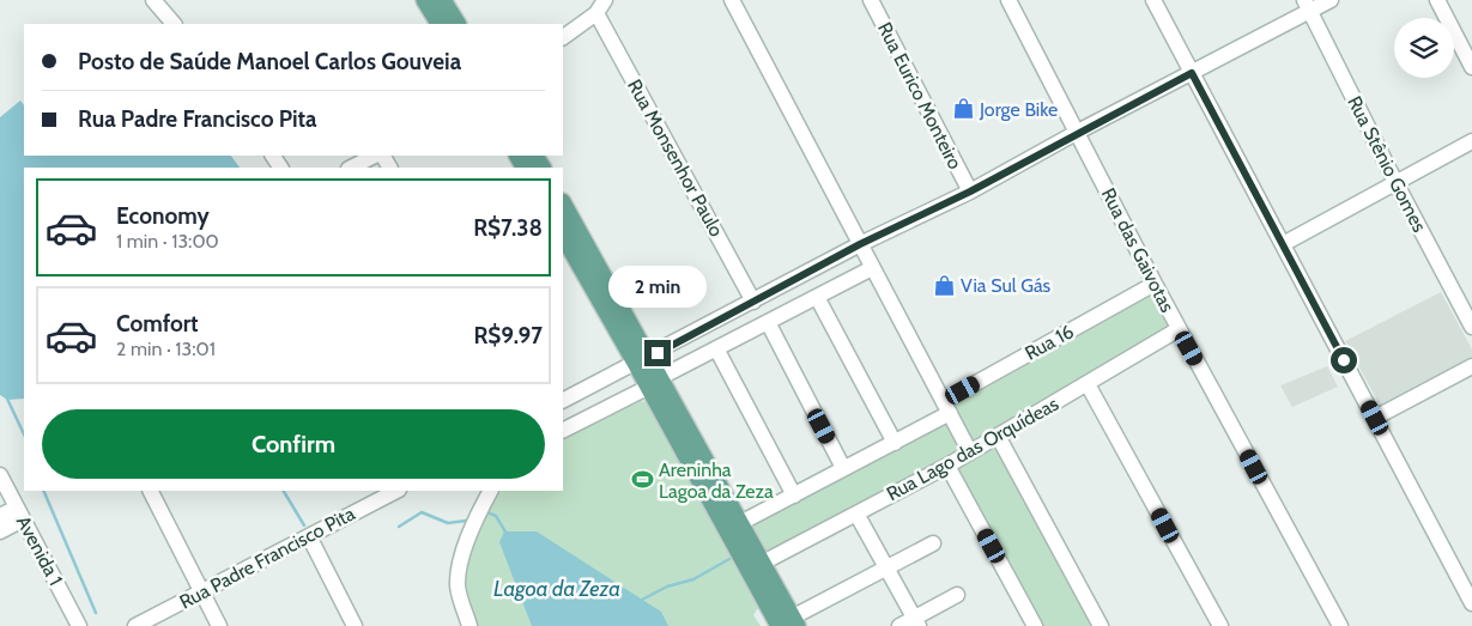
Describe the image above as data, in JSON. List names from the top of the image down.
{
  "streets": {
    "street": [
      "Rua Eurico Monteiro",
      "Rua Monsenhor Paulo",
      "Rua Stênio Gomes",
      "Rua das Gaivotas",
      "Rua 16",
      "Rua Lago das Orquídeas",
      "Avenida 1",
      "Rua Padre Francisco Pita"
    ]
  },
  "crossings": [
    ["Rua das Gaivotas", "Rua 16"],
    ["Rua das Gaivotas", "Rua Lago das Orquídeas"]
  ],
  "water": ["Lagoa da Zeza"],
  "places": {
    "shop": ["Jorge Bike", "Via Sul Gás"],
    "sports": ["Areninha Lagoa da Zeza"]
  },
  "page": {
    "banner": ["Posto de Saúde Manoel Carlos Gouveia", "Rua Padre Francisco Pita"],
    "list": [
      {
        "name": "Economy",
        "note": "1 min · 13:00",
        "value": "R$7.38"
      },
      {
        "name": "Comfort",
        "note": "2 min · 13:01",
        "value": "R$9.97"
      }
    ],
    "bubble": "2 min",
    "buttons": "Confirm"
  }
}
